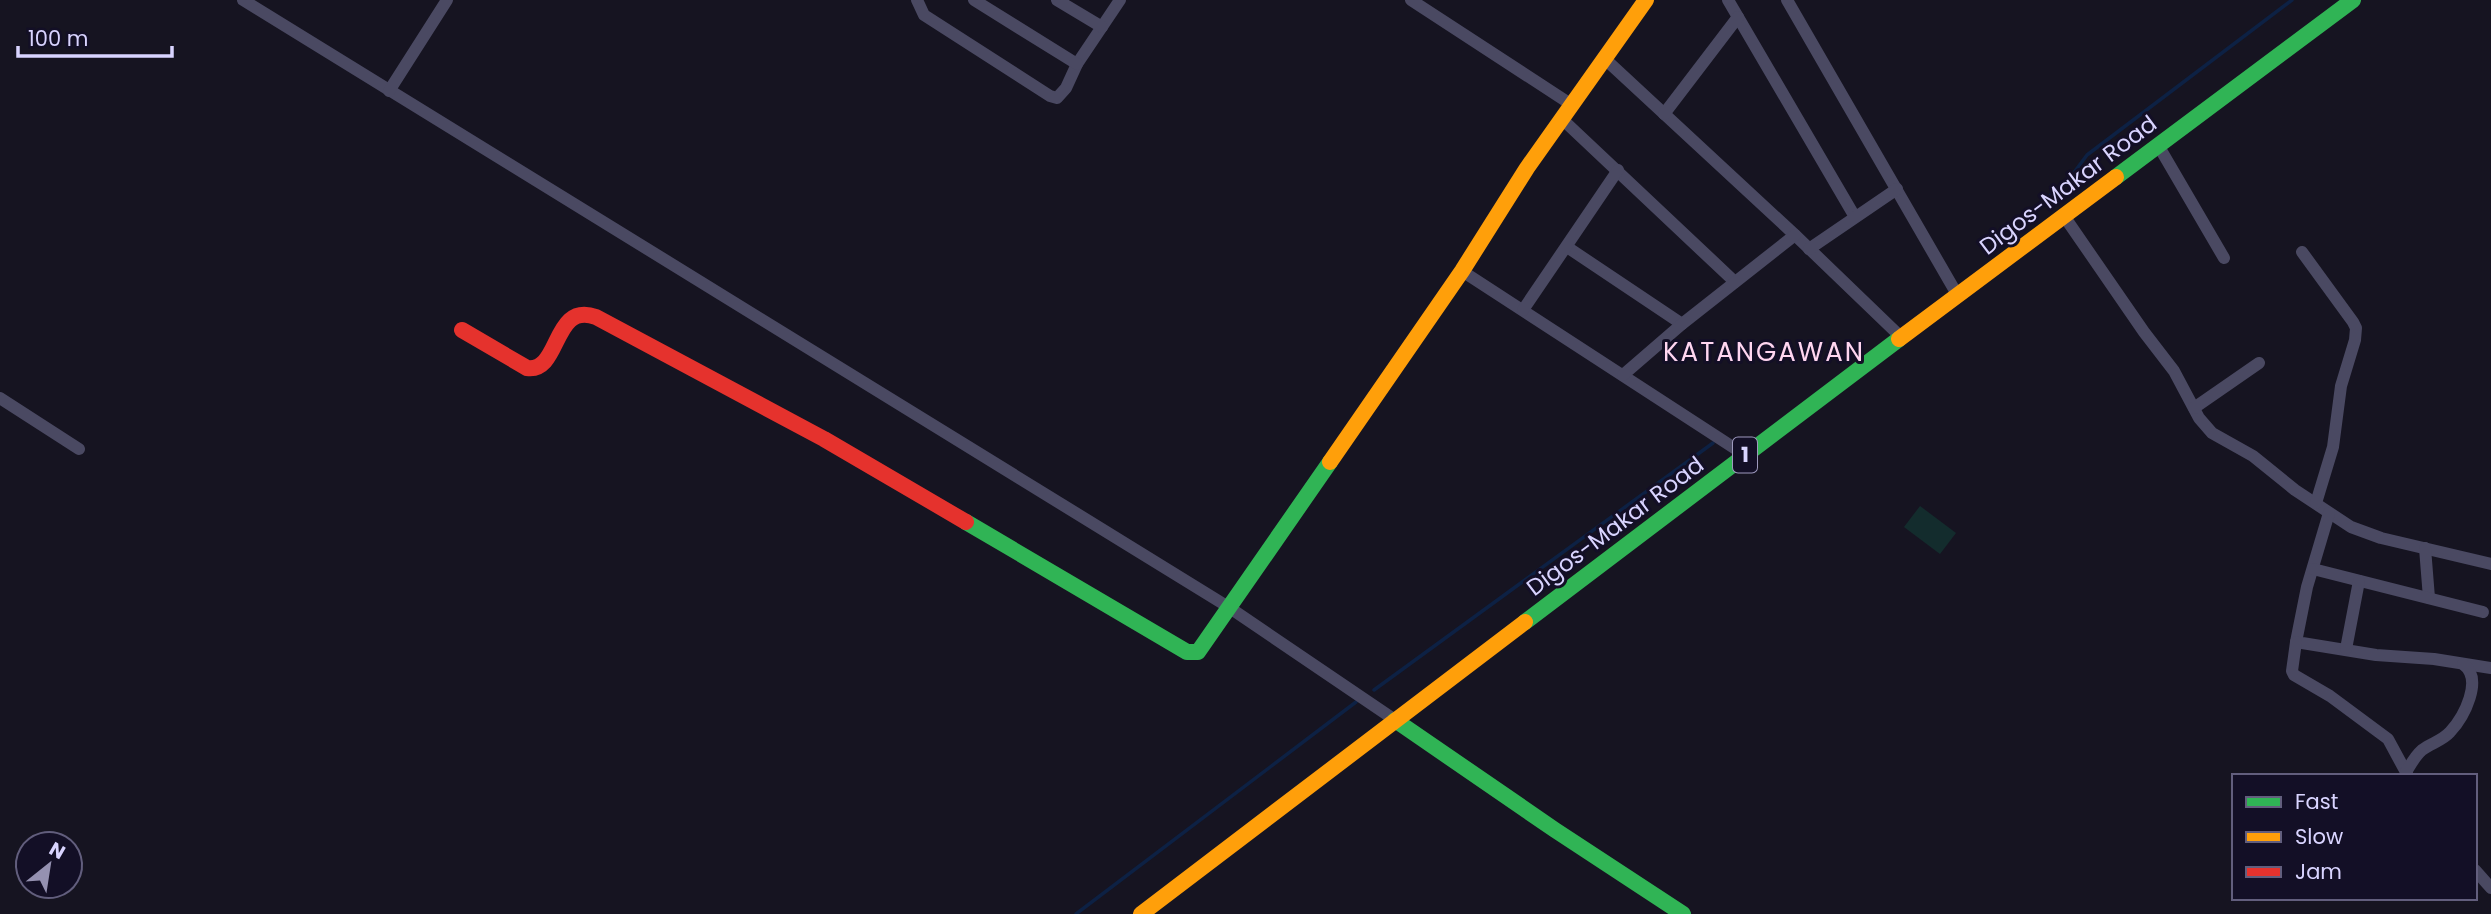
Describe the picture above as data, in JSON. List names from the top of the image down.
{
  "streets": {
    "main road": ["Digos-Makar Road", "1"]
  },
  "districts": ["KATANGAWAN"],
  "legend": ["Fast", "Slow", "Jam"],
  "scale_bar": "100 m",
  "north": "top right"
}
